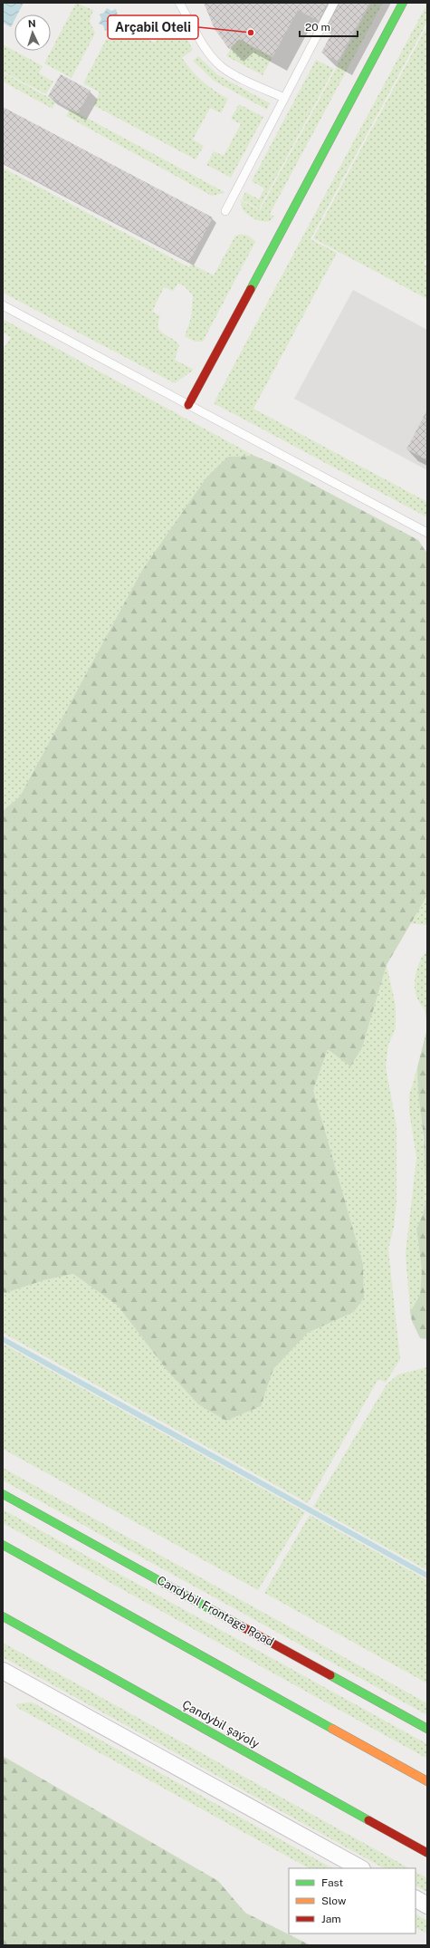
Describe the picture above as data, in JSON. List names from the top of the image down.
{
  "streets": {
    "main road": ["Candybil Frontage Road", "Çandybil şaýoly"]
  },
  "places": ["Arçabil Oteli"],
  "legend": ["Fast", "Slow", "Jam"],
  "scale_bar": "20 m",
  "north": "top"
}
